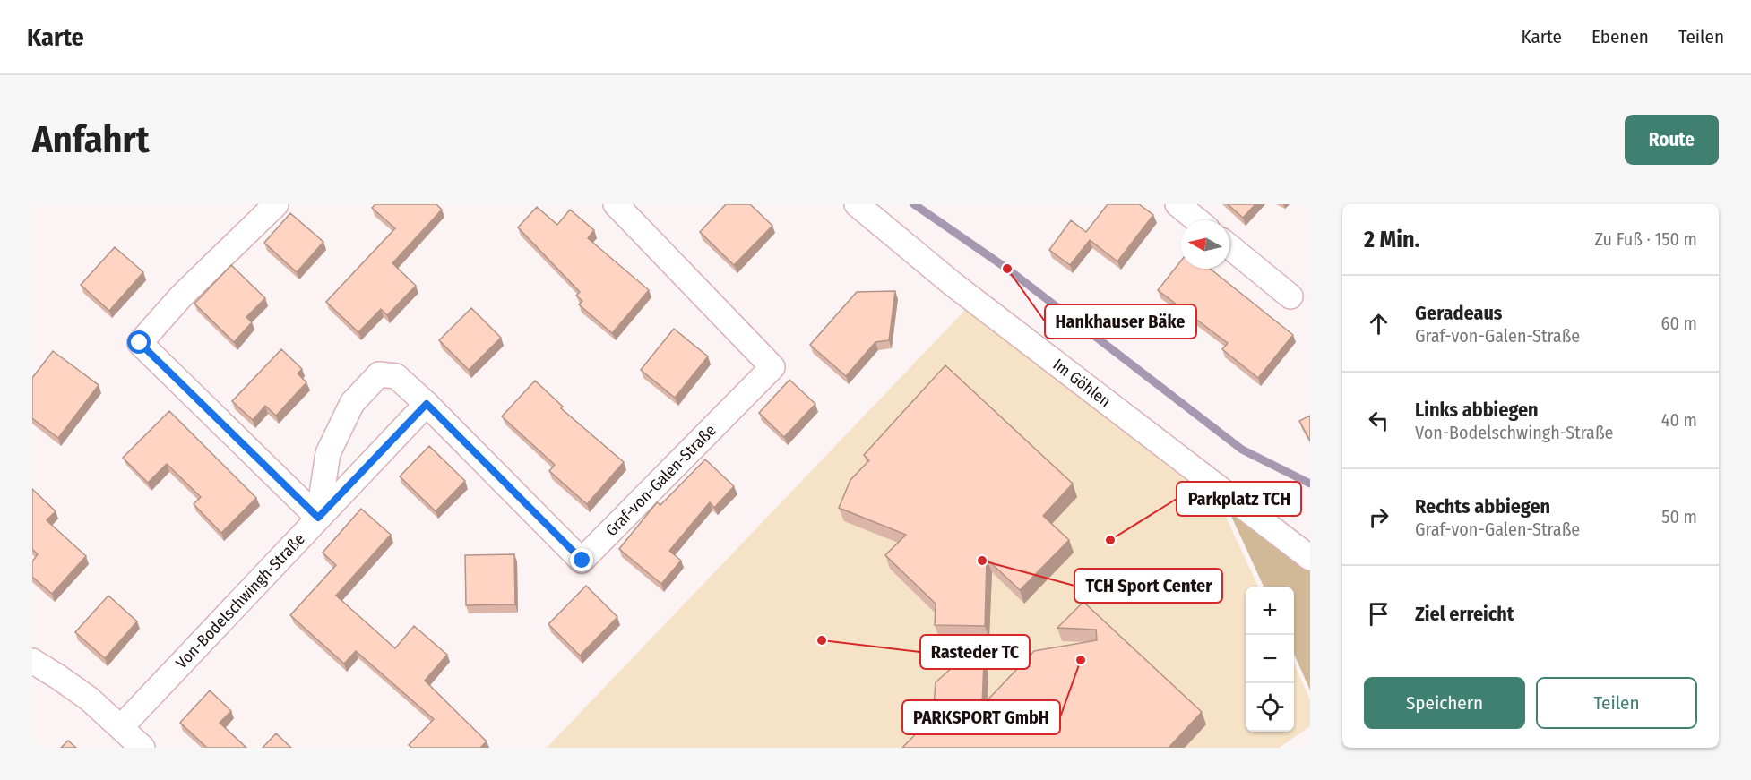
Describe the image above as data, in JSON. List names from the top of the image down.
{
  "streets": {
    "street": ["Im Göhlen", "Graf-von-Galen-Straße", "Von-Bodelschwingh-Straße"]
  },
  "crossings": [
    ["Graf-von-Galen-Straße", "Von-Bodelschwingh-Straße"]
  ],
  "places": [
    "Hankhauser Bäke",
    "Parkplatz TCH",
    "TCH Sport Center",
    "Rasteder TC",
    "PARKSPORT GmbH"
  ],
  "north": "left",
  "page": {
    "header": "Karte",
    "nav": ["Karte", "Ebenen", "Teilen"],
    "buttons": [
      "Route",
      ["Speichern", "Teilen"]
    ],
    "title": "Anfahrt",
    "heading": ["2 Min.", "Zu Fuß · 150 m"],
    "list": [
      ["Geradeaus", "Graf-von-Galen-Straße", "60 m"],
      ["Links abbiegen", "Von-Bodelschwingh-Straße", "40 m"],
      ["Rechts abbiegen", "Graf-von-Galen-Straße", "50 m"],
      "Ziel erreicht"
    ],
    "map_buttons": ["+", "−"]
  }
}
